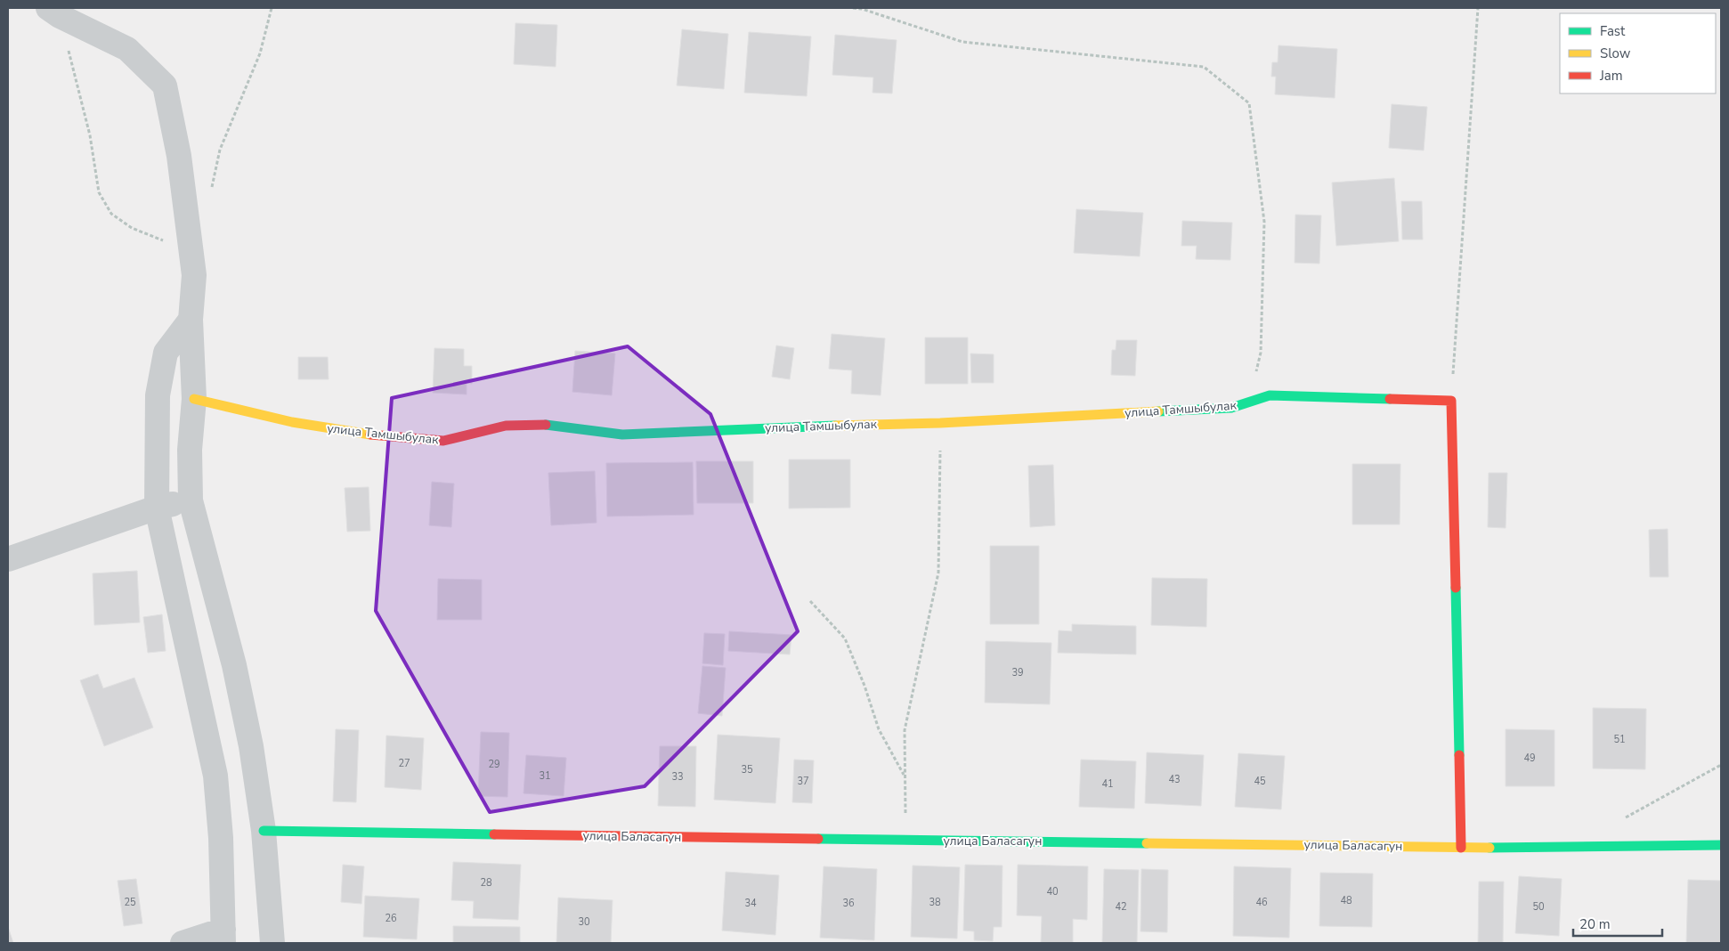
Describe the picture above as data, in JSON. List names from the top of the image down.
{
  "streets": {
    "street": ["улица Тамшыбулак", "улица Баласагун"]
  },
  "house_numbers": [
    "39",
    "51",
    "49",
    "27",
    "29",
    "35",
    "31",
    "33",
    "43",
    "37",
    "45",
    "41",
    "28",
    "40",
    "48",
    "25",
    "38",
    "46",
    "34",
    "36",
    "42",
    "50",
    "26",
    "30"
  ],
  "legend": ["Fast", "Slow", "Jam"],
  "scale_bar": "20 m"
}
